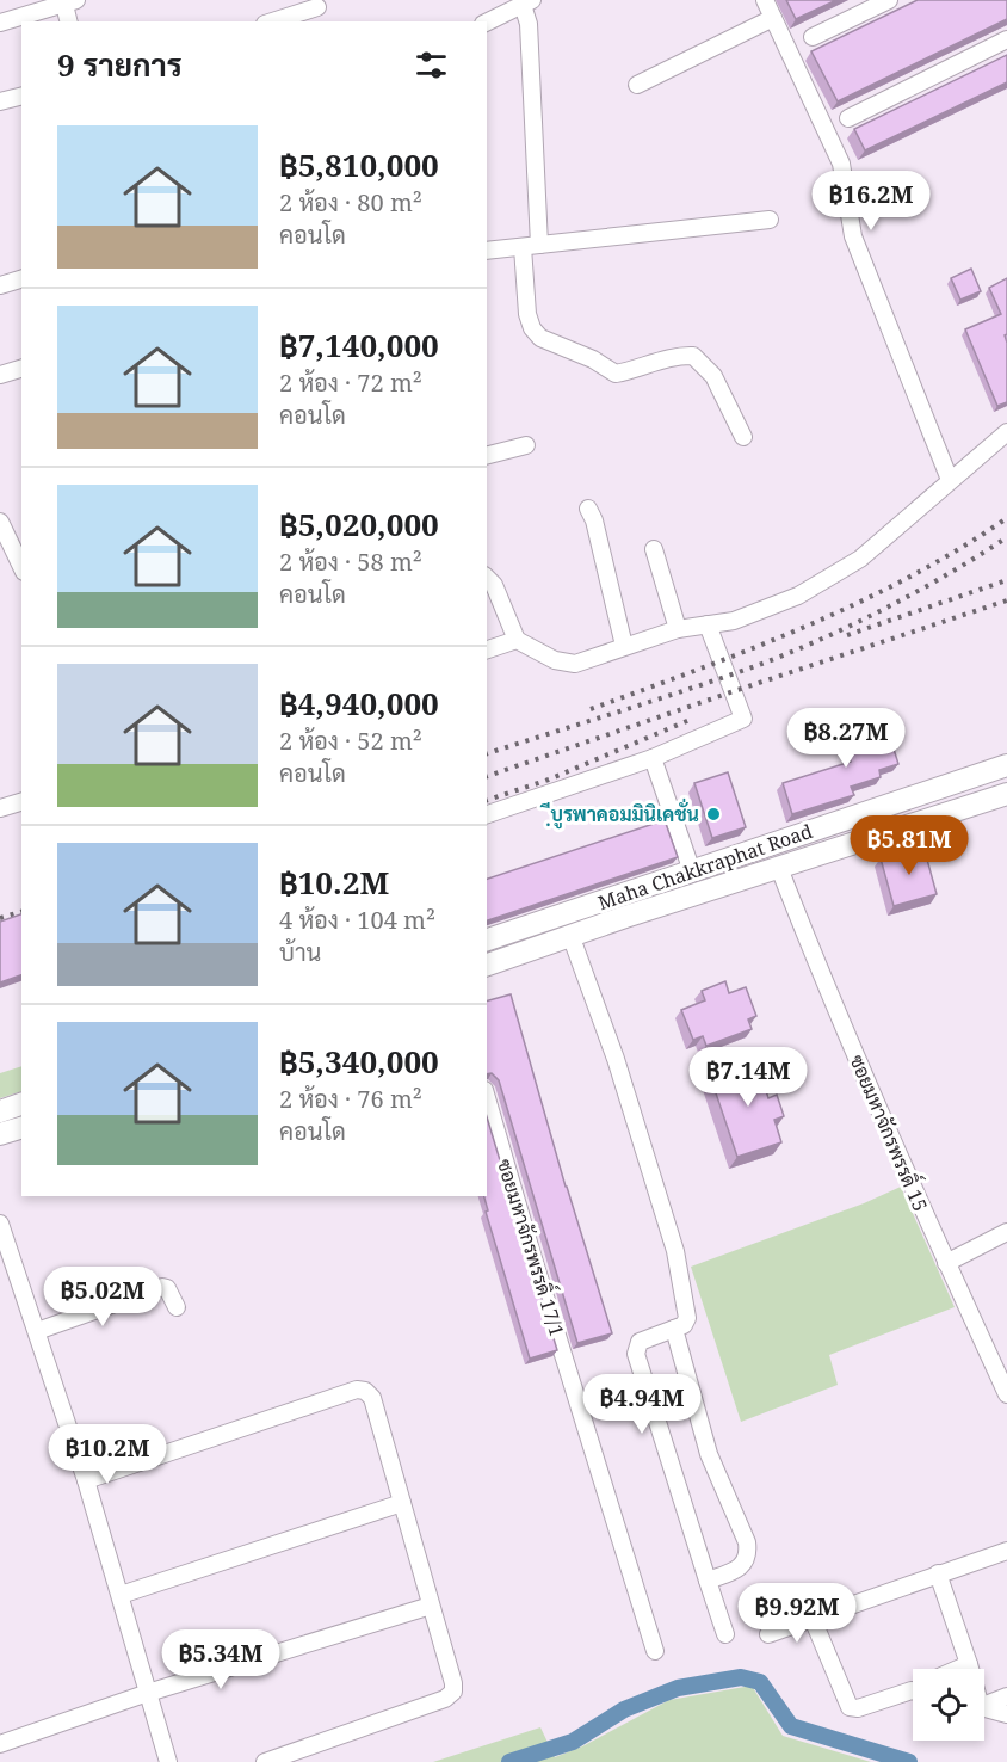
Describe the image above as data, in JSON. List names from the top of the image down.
{
  "streets": {
    "main road": ["Maha Chakkraphat Road"],
    "street": ["ซอยมหาจักรพรรดิ์ 15", "ซอยมหาจักรพรรดิ์ 17/1"]
  },
  "crossings": [
    ["Maha Chakkraphat Road", "ซอยมหาจักรพรรดิ์ 15"]
  ],
  "places": ["ฺีบูรพาคอมมินิเคชั่น"],
  "page": {
    "heading": "9 รายการ",
    "list": [
      {
        "name": "฿5,810,000",
        "note": "2 ห้อง · 80 m² · คอนโด"
      },
      {
        "name": "฿7,140,000",
        "note": "2 ห้อง · 72 m² · คอนโด"
      },
      {
        "name": "฿5,020,000",
        "note": "2 ห้อง · 58 m² · คอนโด"
      },
      {
        "name": "฿4,940,000",
        "note": "2 ห้อง · 52 m² · คอนโด"
      },
      {
        "name": "฿10.2M",
        "note": "4 ห้อง · 104 m² · บ้าน"
      },
      {
        "name": "฿5,340,000",
        "note": "2 ห้อง · 76 m² · คอนโด"
      }
    ],
    "price": [
      "฿16.2M",
      "฿8.27M",
      "฿5.81M",
      "฿7.14M",
      "฿5.02M",
      "฿4.94M",
      "฿10.2M",
      "฿9.92M",
      "฿5.34M"
    ]
  }
}
